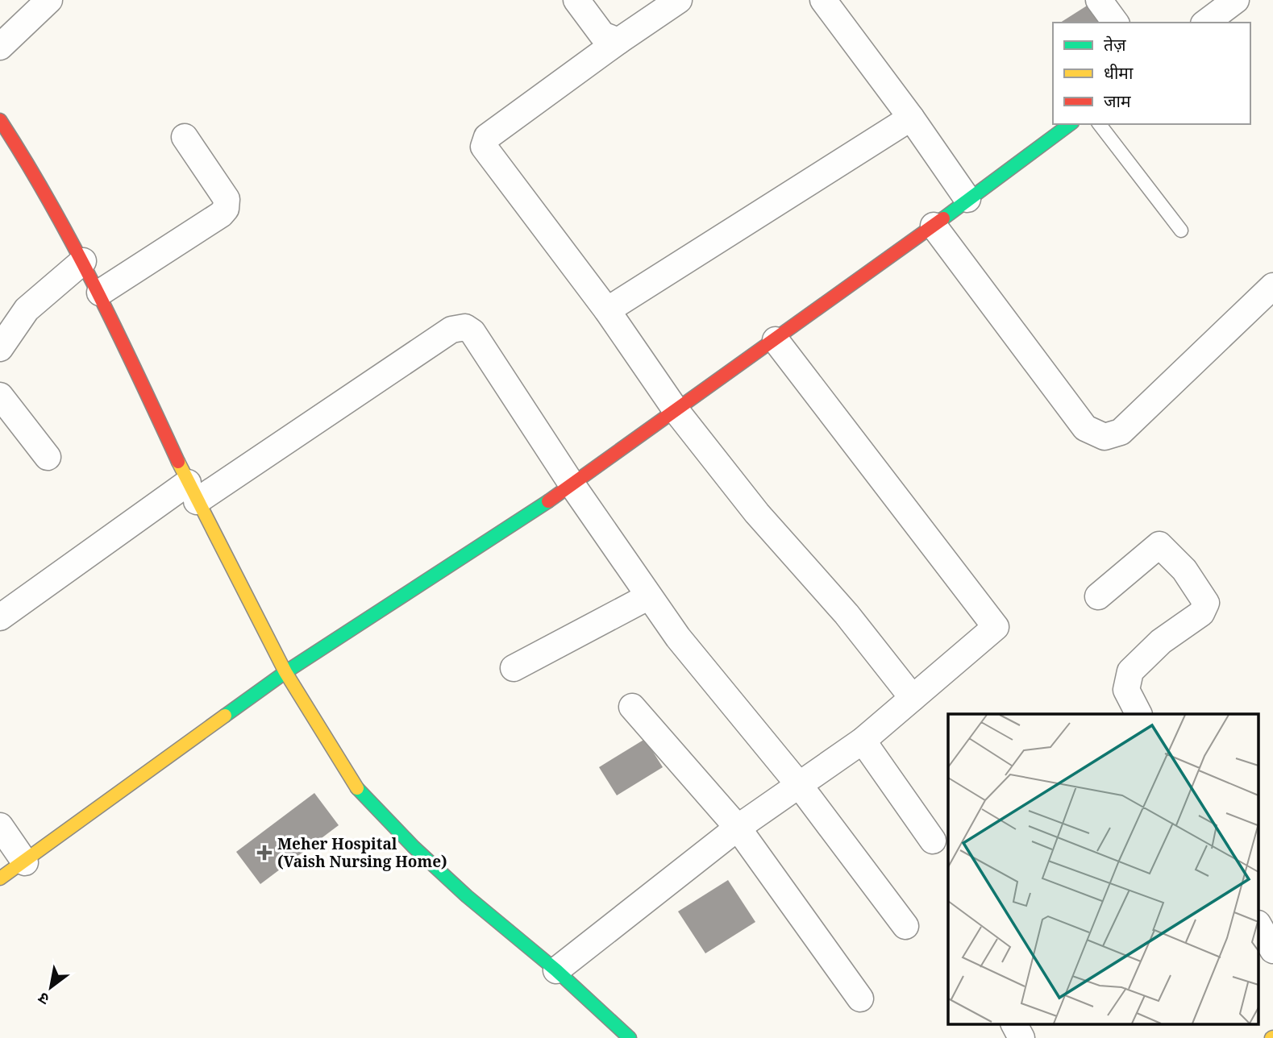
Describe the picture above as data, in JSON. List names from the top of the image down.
{
  "places": {
    "health": ["Meher Hospital (Vaish Nursing Home)"]
  },
  "legend": ["तेज़", "धीमा", "जाम"],
  "north": "bottom left"
}
